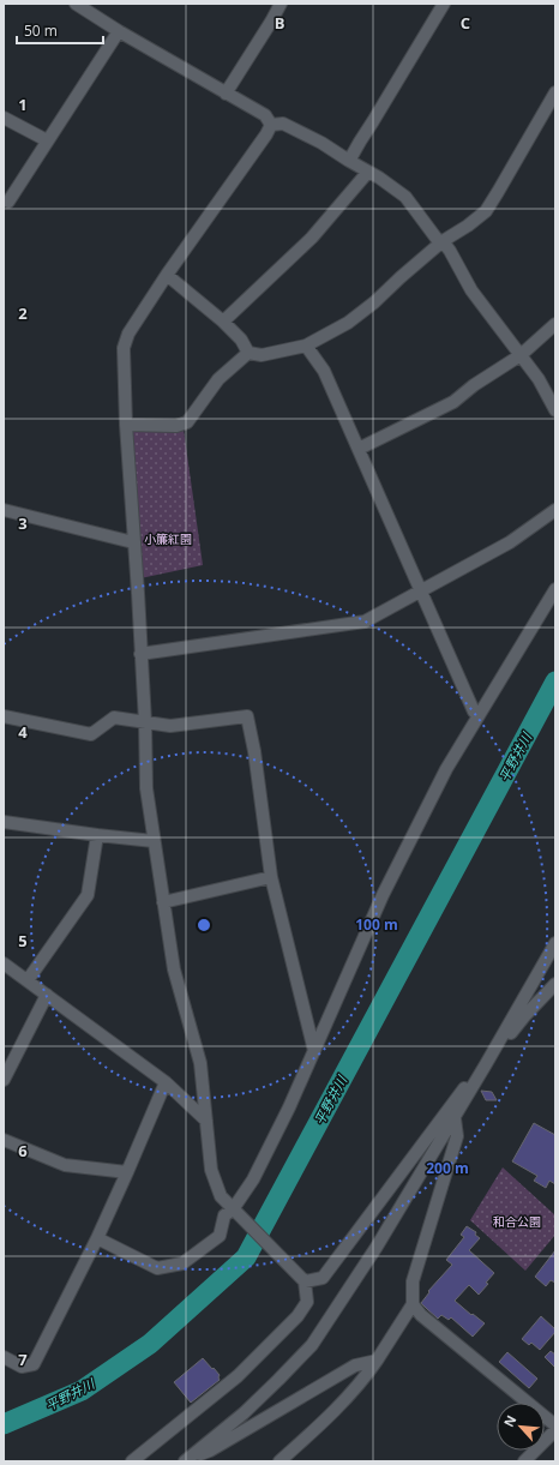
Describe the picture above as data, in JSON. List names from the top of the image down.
{
  "water": ["平野井川"],
  "parks": ["小簾紅園", "和合公園"],
  "scale_bar": "50 m",
  "north": "top left",
  "grid": {
    "columns": ["B", "C"],
    "rows": [
      "1",
      "2",
      "3",
      "4",
      "5",
      "6",
      "7"
    ]
  },
  "rings": ["100 m", "200 m"]
}
